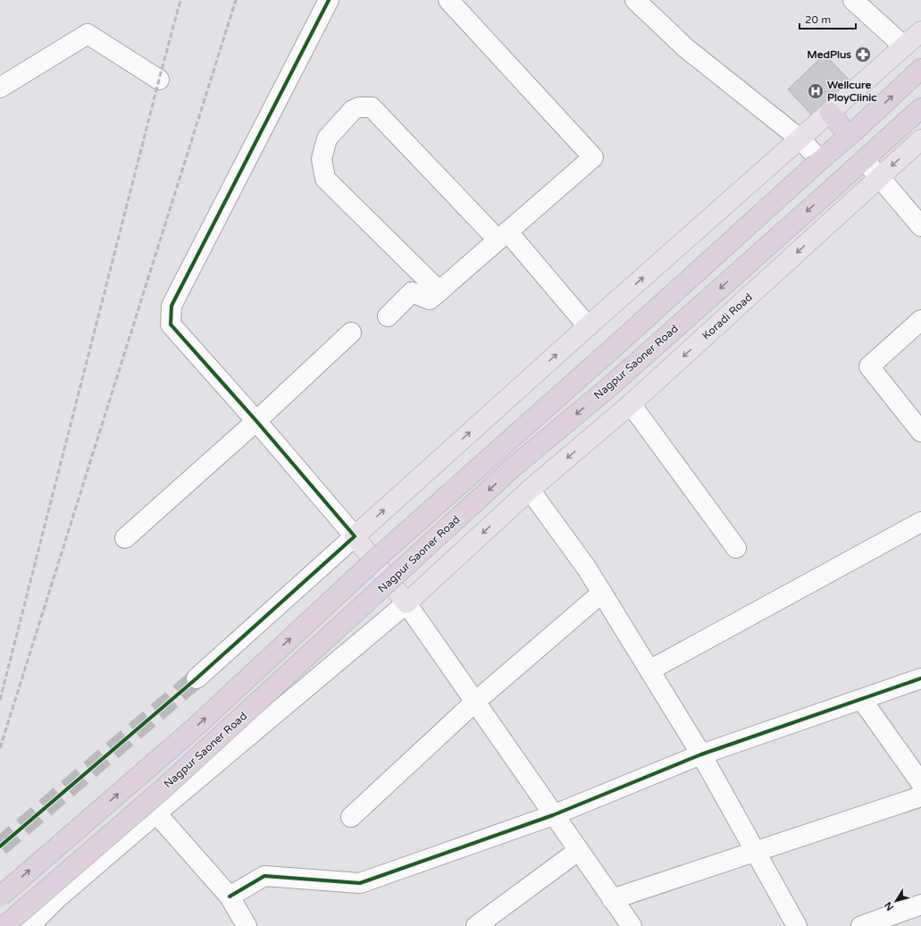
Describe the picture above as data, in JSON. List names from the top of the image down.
{
  "streets": {
    "highway": ["Nagpur Saoner Road"],
    "main road": ["Koradi Road"]
  },
  "places": {
    "pharmacy": ["MedPlus"],
    "hospital": ["Wellcure PloyClinic"]
  },
  "scale_bar": "20 m",
  "north": "bottom left"
}
